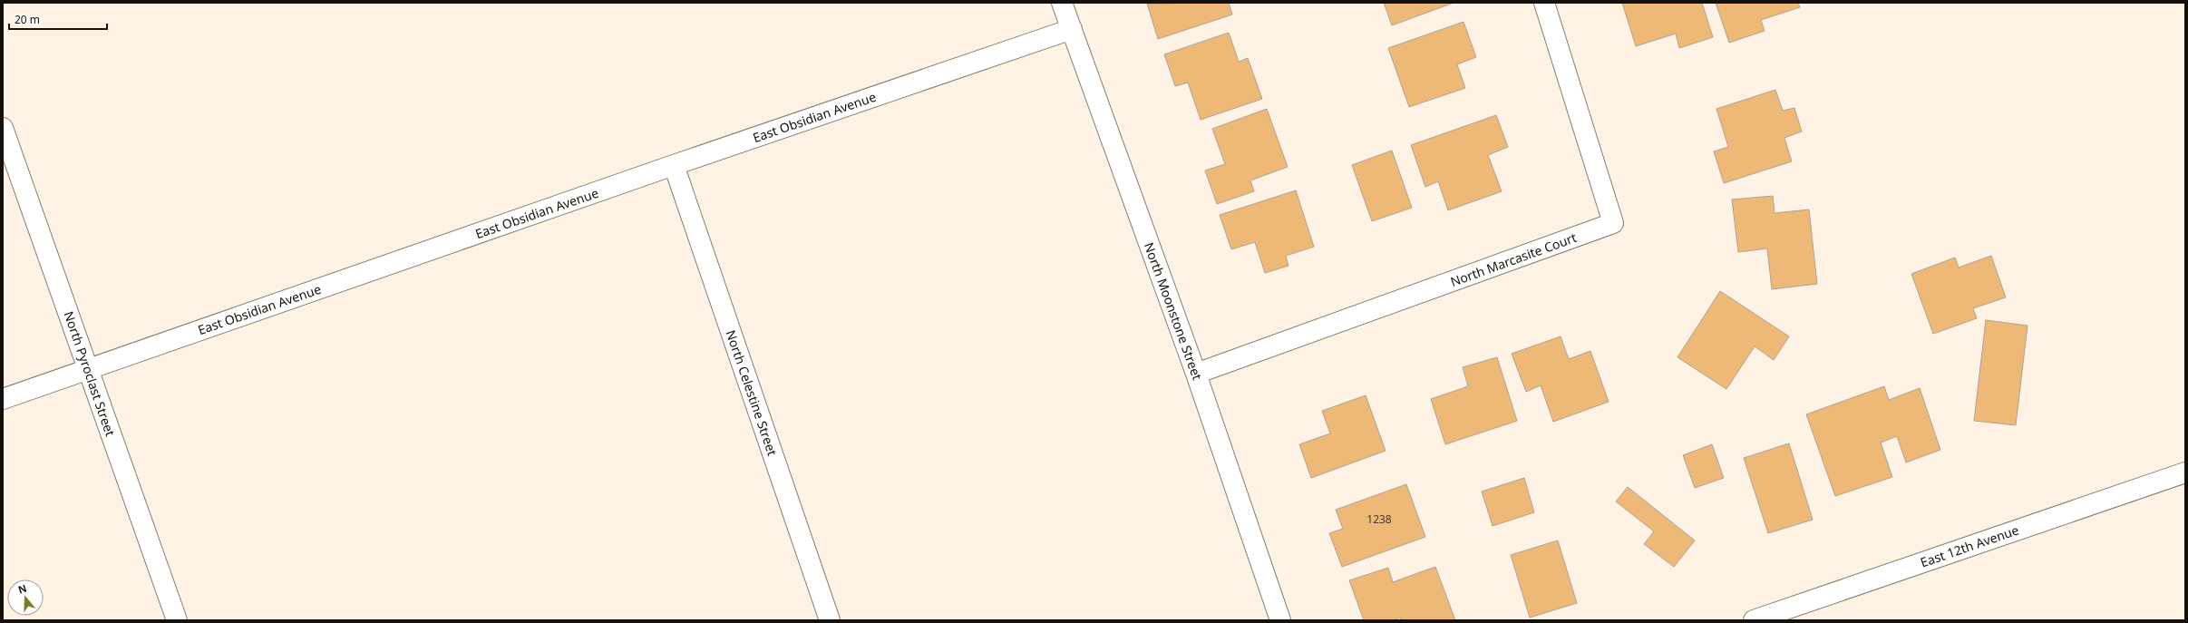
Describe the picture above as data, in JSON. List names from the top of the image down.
{
  "streets": {
    "street": [
      "East Obsidian Avenue",
      "North Marcasite Court",
      "North Moonstone Street",
      "North Pyroclast Street",
      "North Celestine Street",
      "East 12th Avenue"
    ]
  },
  "crossings": [
    ["East Obsidian Avenue", "North Moonstone Street"],
    ["East Obsidian Avenue", "North Pyroclast Street"],
    ["East Obsidian Avenue", "North Celestine Street"],
    ["North Marcasite Court", "North Moonstone Street"]
  ],
  "house_numbers": ["1238"],
  "scale_bar": "20 m",
  "north": "top"
}
